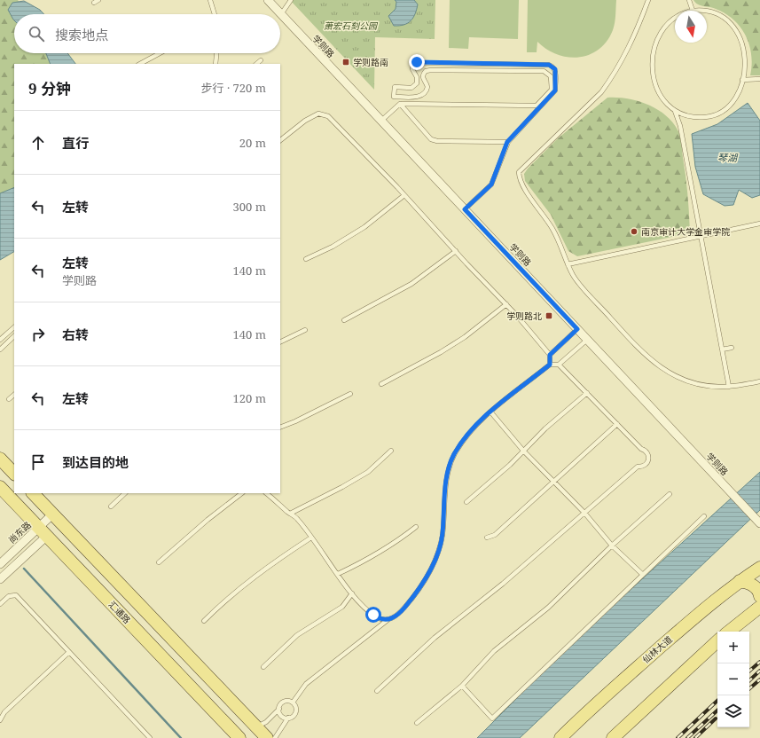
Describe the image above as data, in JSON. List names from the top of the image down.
{
  "streets": {
    "main road": ["汇通路", "仙林大道"],
    "street": ["学则路", "尚东路"]
  },
  "crossings": [
    ["尚东路", "汇通路"]
  ],
  "water": ["琴湖"],
  "parks": ["萧宏石刻公园"],
  "places": {
    "transit": ["学则路南", "学则路北"],
    "other": ["南京审计大学金审学院"]
  },
  "north": "bottom",
  "page": {
    "search": "搜索地点",
    "heading": ["9 分钟", "步行 · 720 m"],
    "list": [
      ["直行", "20 m"],
      ["左转", "300 m"],
      ["左转", "学则路", "140 m"],
      ["右转", "140 m"],
      ["左转", "120 m"],
      "到达目的地"
    ],
    "map_buttons": ["+", "−"]
  }
}
